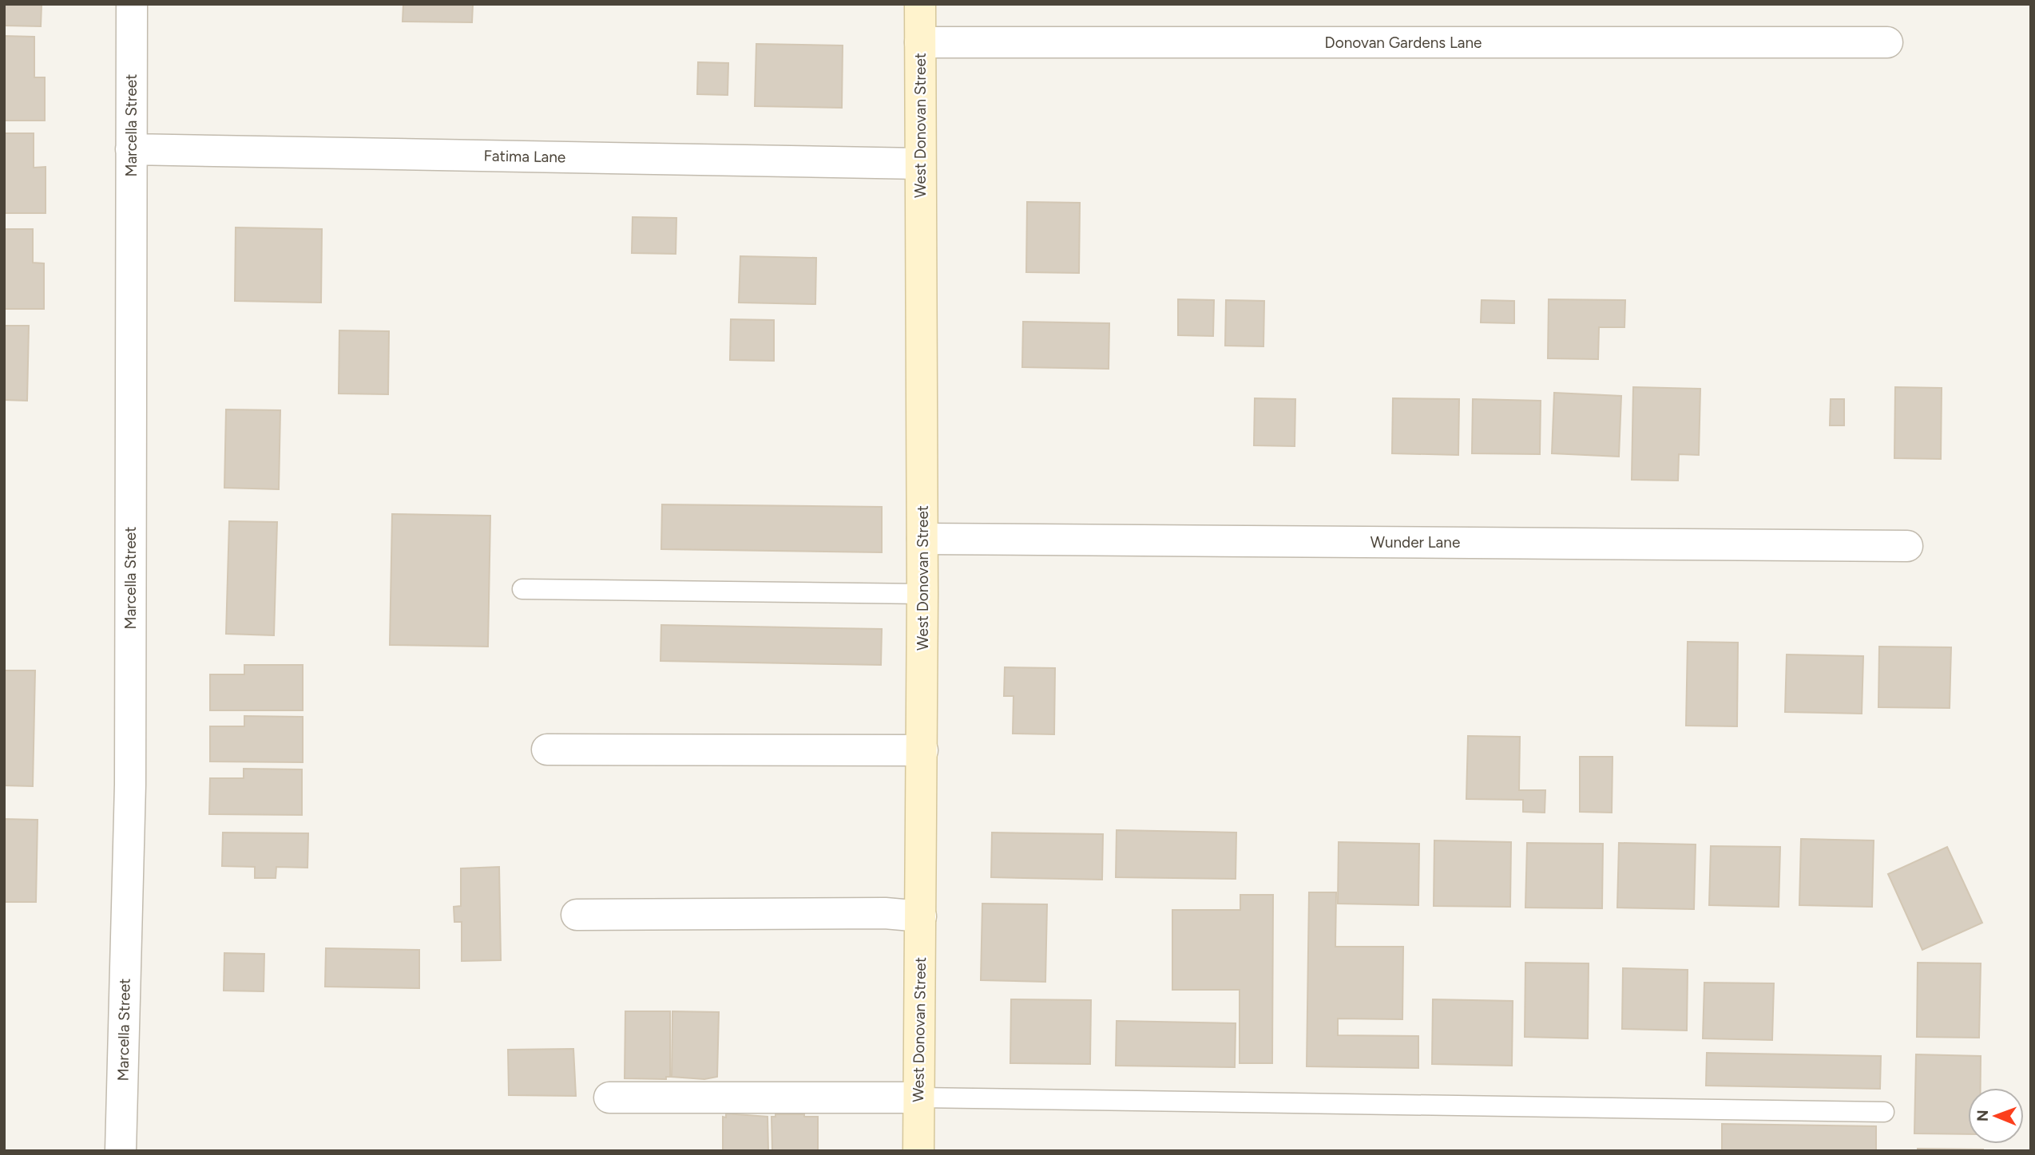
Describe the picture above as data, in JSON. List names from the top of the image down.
{
  "streets": {
    "street": [
      "Donovan Gardens Lane",
      "Marcella Street",
      "West Donovan Street",
      "Fatima Lane",
      "Wunder Lane"
    ]
  },
  "crossings": [
    ["Donovan Gardens Lane", "West Donovan Street"],
    ["Marcella Street", "Fatima Lane"],
    ["West Donovan Street", "Fatima Lane"],
    ["West Donovan Street", "Wunder Lane"]
  ],
  "north": "left"
}
